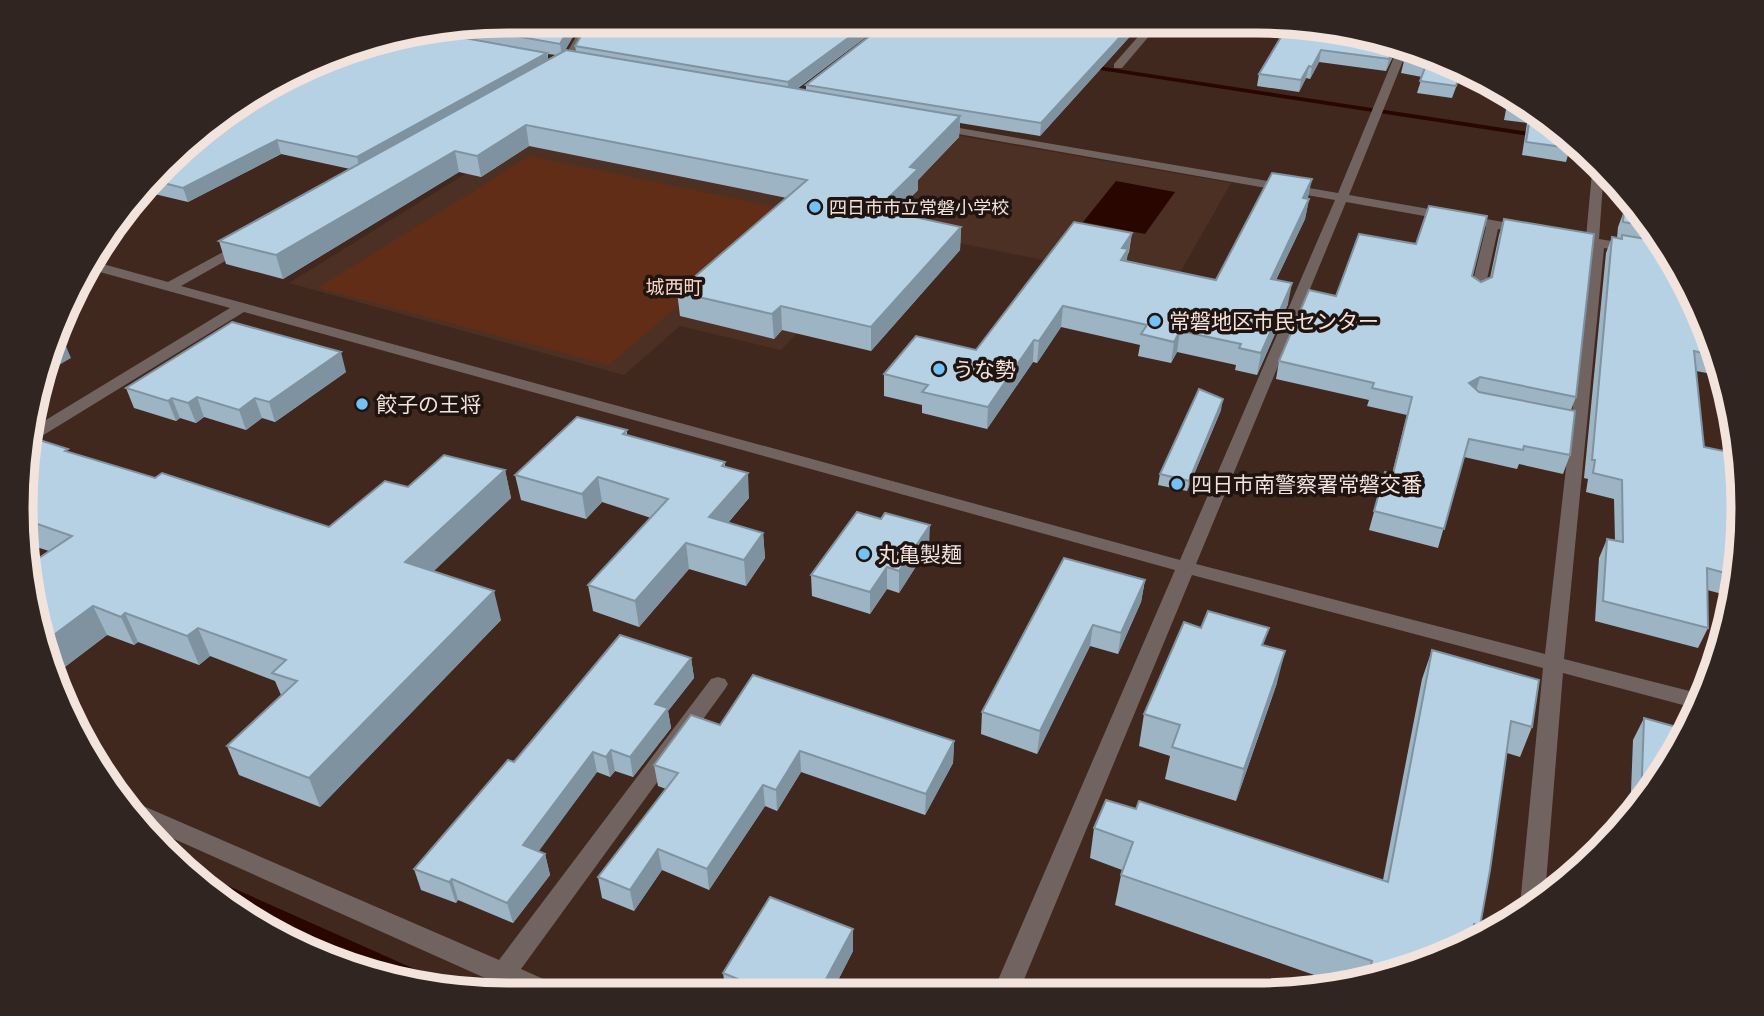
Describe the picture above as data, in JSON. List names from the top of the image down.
{
  "districts": ["城西町"],
  "places": [
    "四日市市立常磐小学校",
    "常磐地区市民センター",
    "うな勢",
    "餃子の王将",
    "四日市南警察署常磐交番",
    "丸亀製麺"
  ]
}
